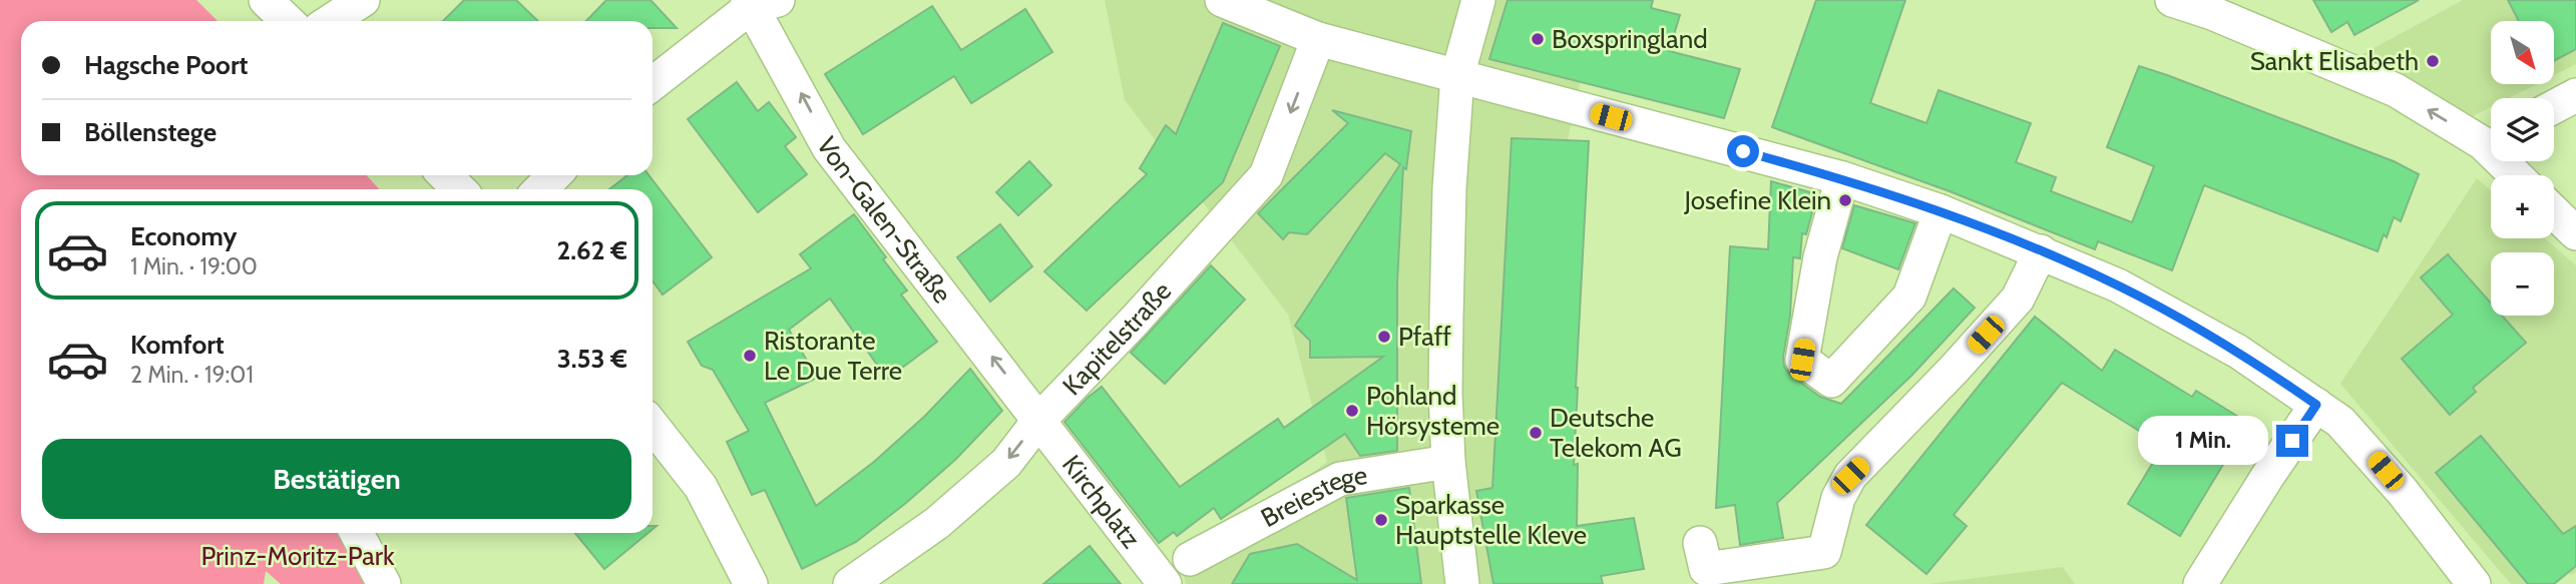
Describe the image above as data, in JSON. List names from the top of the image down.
{
  "streets": {
    "street": [
      "Von-Galen-Straße",
      "Kapitelstraße",
      "Breiestege",
      "Kirchplatz"
    ]
  },
  "crossings": [
    ["Von-Galen-Straße", "Kapitelstraße"],
    ["Von-Galen-Straße", "Kirchplatz"],
    ["Kapitelstraße", "Kirchplatz"]
  ],
  "one_way": ["Von-Galen-Straße", "Kapitelstraße"],
  "parks": ["Prinz-Moritz-Park"],
  "places": [
    "Boxspringland",
    "Sankt Elisabeth",
    "Josefine Klein",
    "Pfaff",
    "Ristorante Le Due Terre",
    "Pohland Hörsysteme",
    "Deutsche Telekom AG",
    "Sparkasse Hauptstelle Kleve"
  ],
  "north": "bottom right",
  "page": {
    "map_buttons": ["+", "−"],
    "banner": ["Hagsche Poort", "Böllenstege"],
    "list": [
      {
        "name": "Economy",
        "note": "1 Min. · 19:00",
        "value": "2.62 €"
      },
      {
        "name": "Komfort",
        "note": "2 Min. · 19:01",
        "value": "3.53 €"
      }
    ],
    "bubble": "1 Min.",
    "buttons": "Bestätigen"
  }
}
